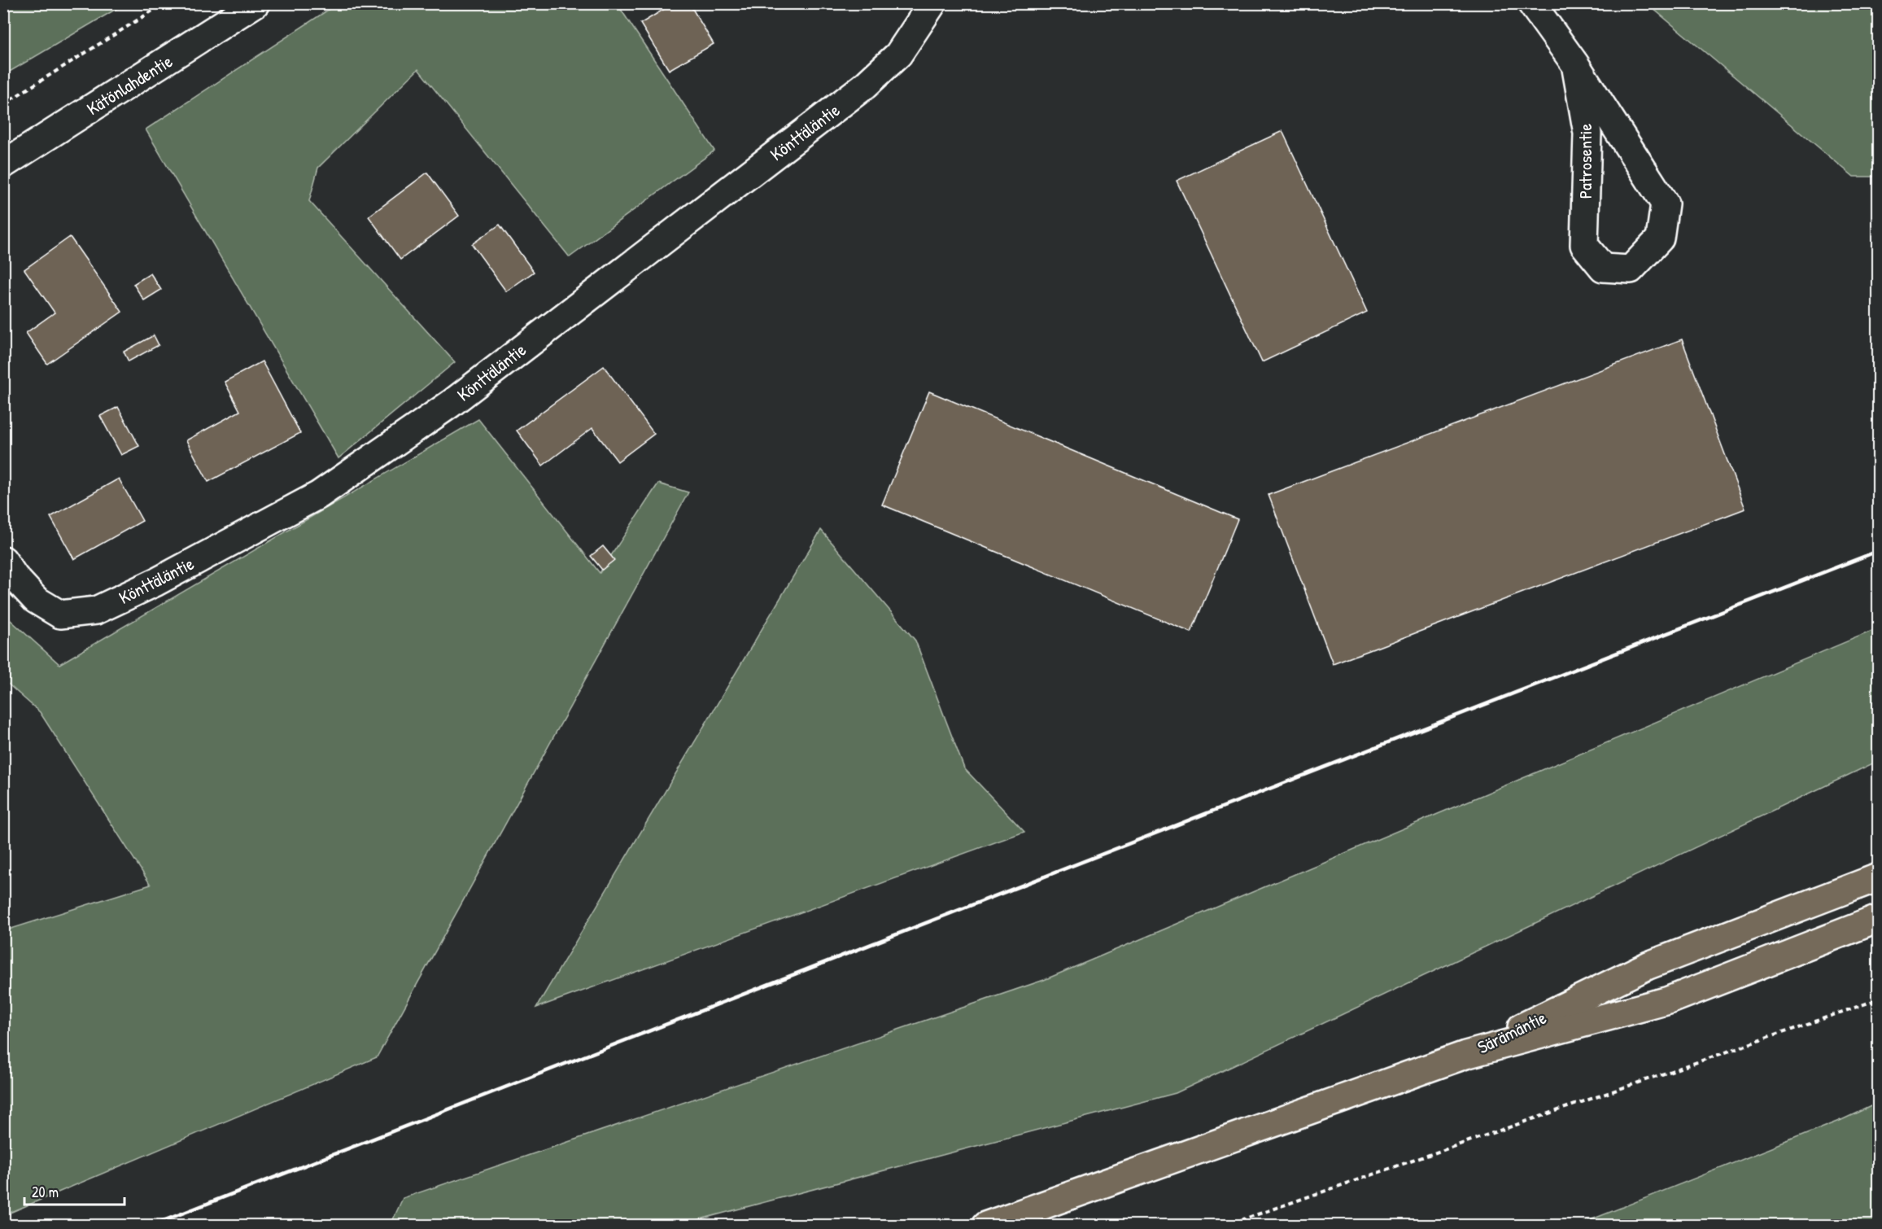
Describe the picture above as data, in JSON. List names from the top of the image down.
{
  "streets": {
    "highway": ["Särämäntie"],
    "street": ["Kätönlahdentie", "Könttäläntie", "Patrosentie"]
  },
  "scale_bar": "20 m"
}
